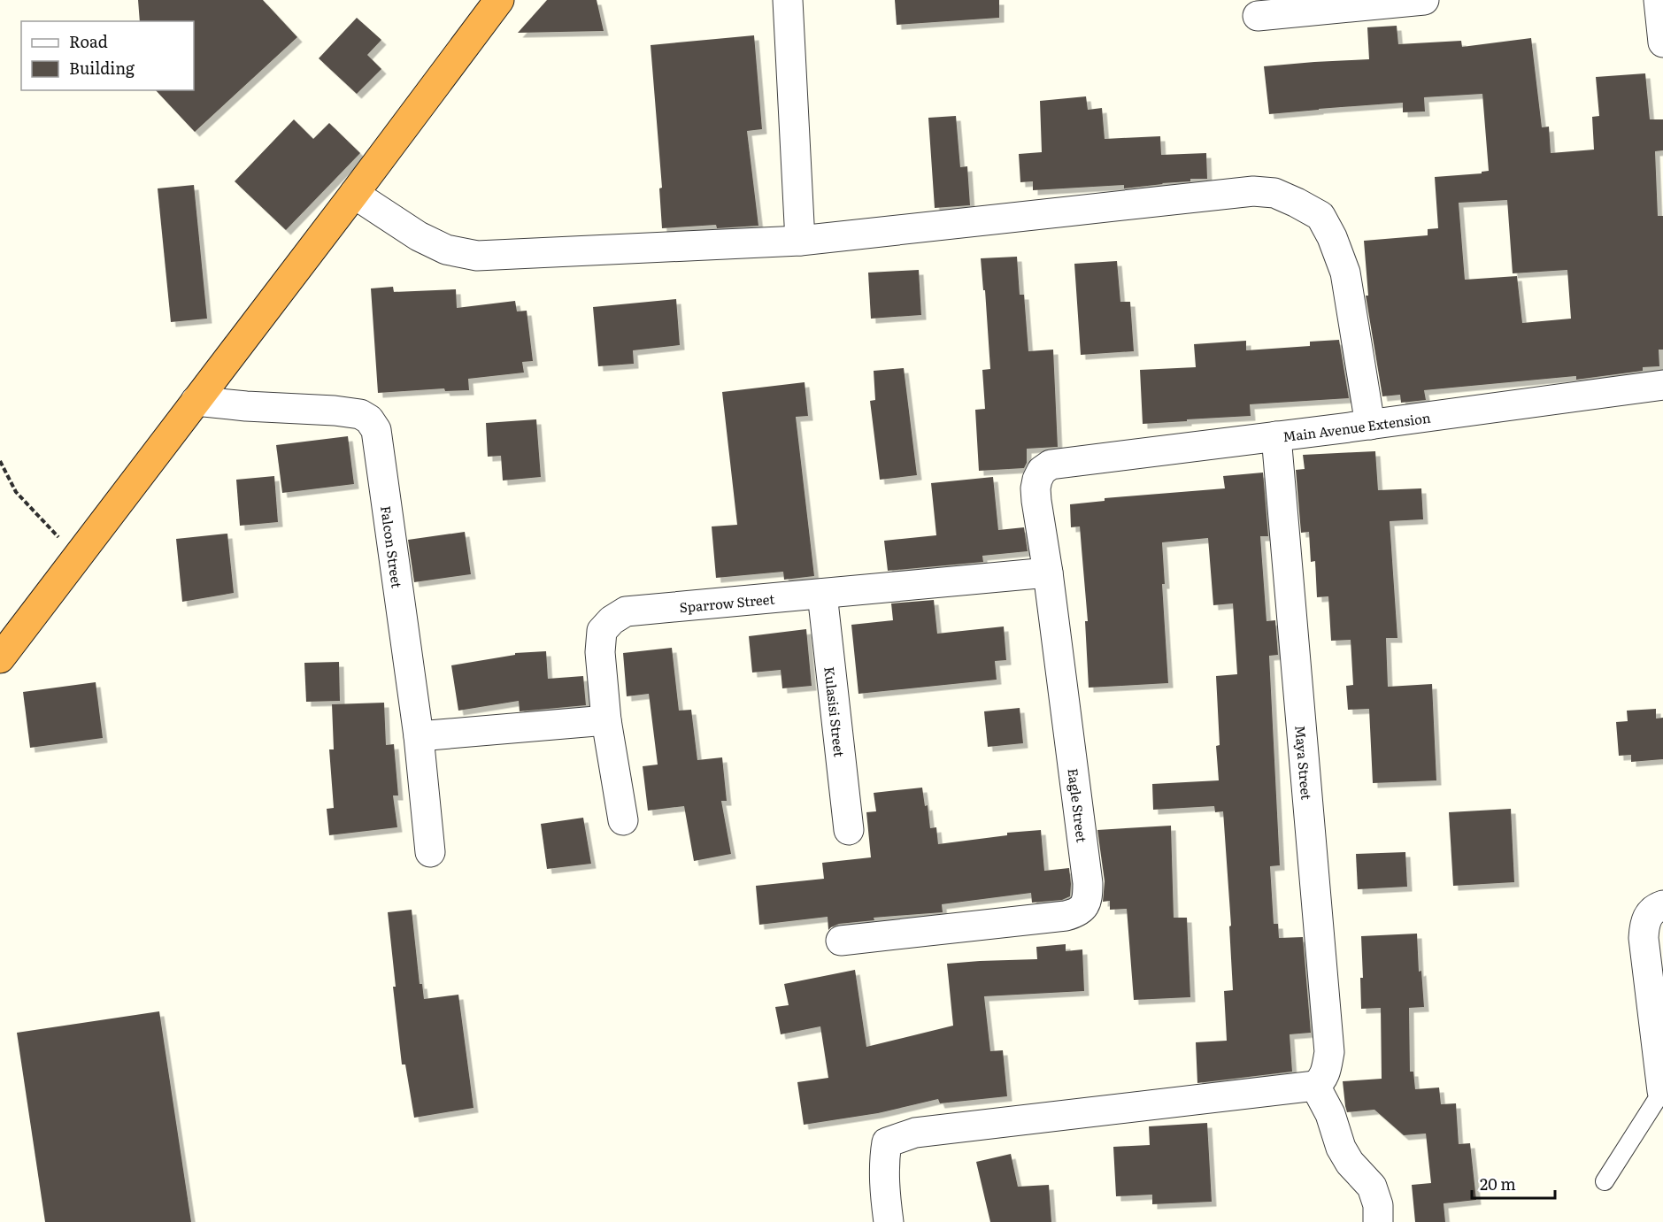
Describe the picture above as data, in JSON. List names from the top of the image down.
{
  "streets": {
    "street": [
      "Main Avenue Extension",
      "Falcon Street",
      "Sparrow Street",
      "Kulasisi Street",
      "Maya Street",
      "Eagle Street"
    ]
  },
  "crossings": [
    ["Main Avenue Extension", "Maya Street"],
    ["Main Avenue Extension", "Eagle Street"],
    ["Sparrow Street", "Kulasisi Street"],
    ["Sparrow Street", "Eagle Street"]
  ],
  "legend": ["Road", "Building"],
  "scale_bar": "20 m"
}
